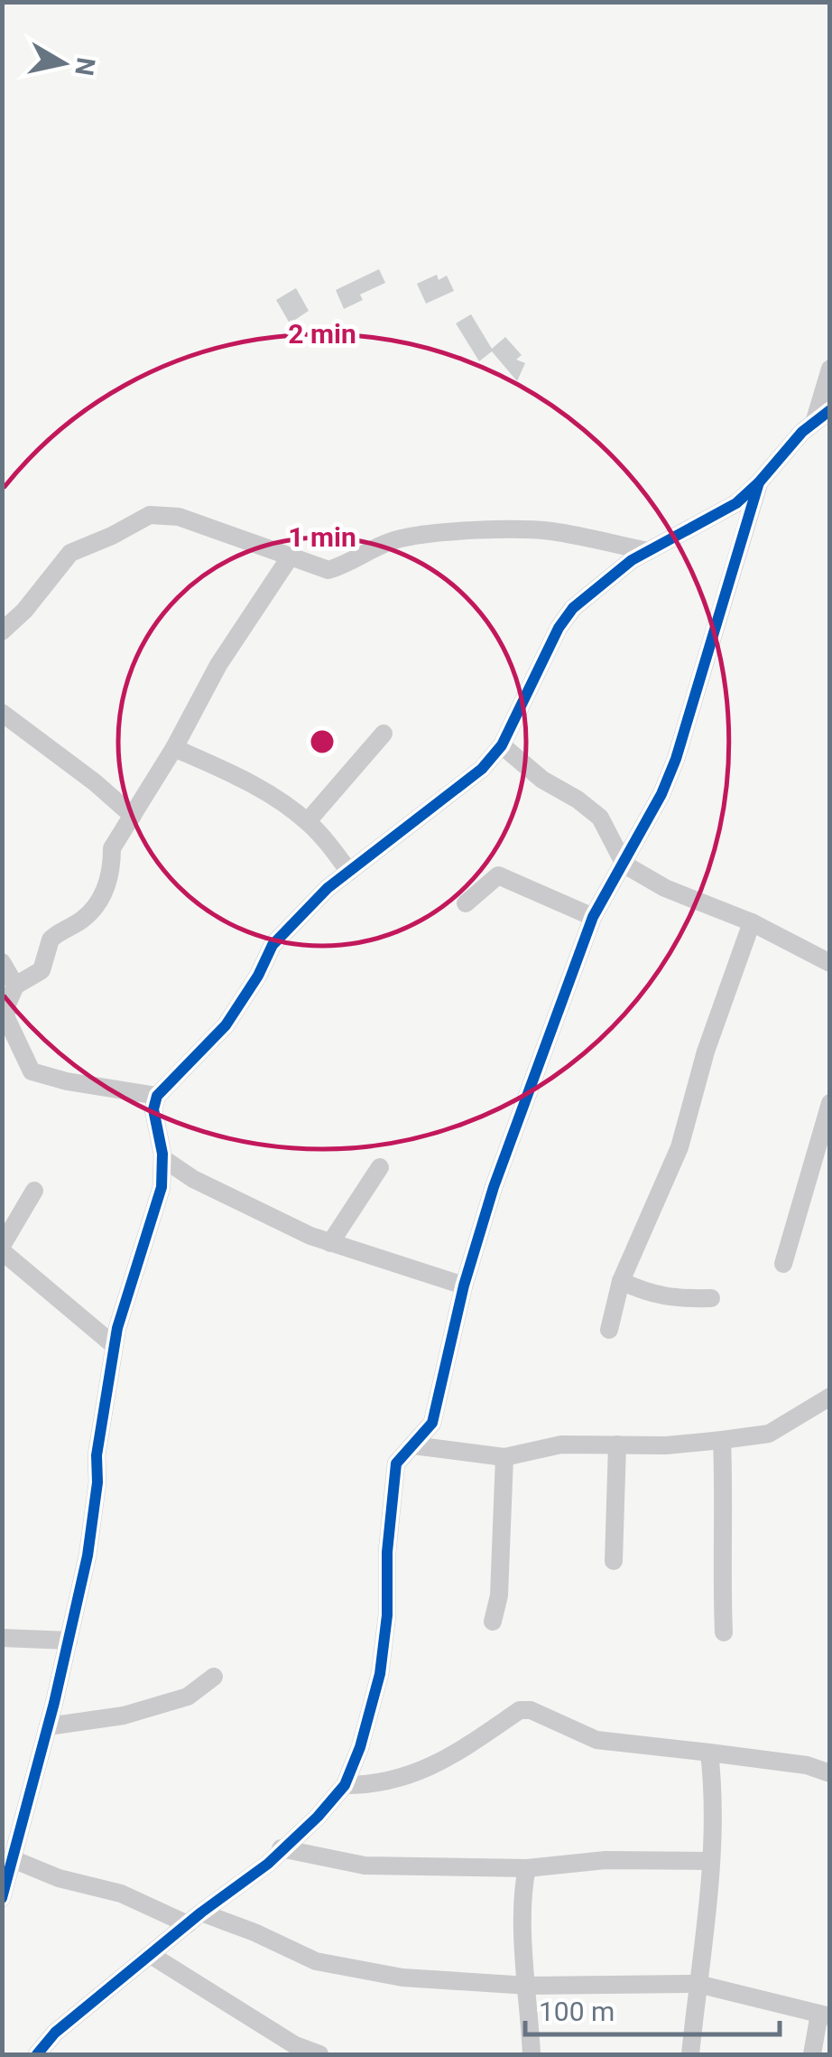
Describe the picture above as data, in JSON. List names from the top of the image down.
{
  "scale_bar": "100 m",
  "north": "right",
  "rings": ["2 min", "1 min"]
}
